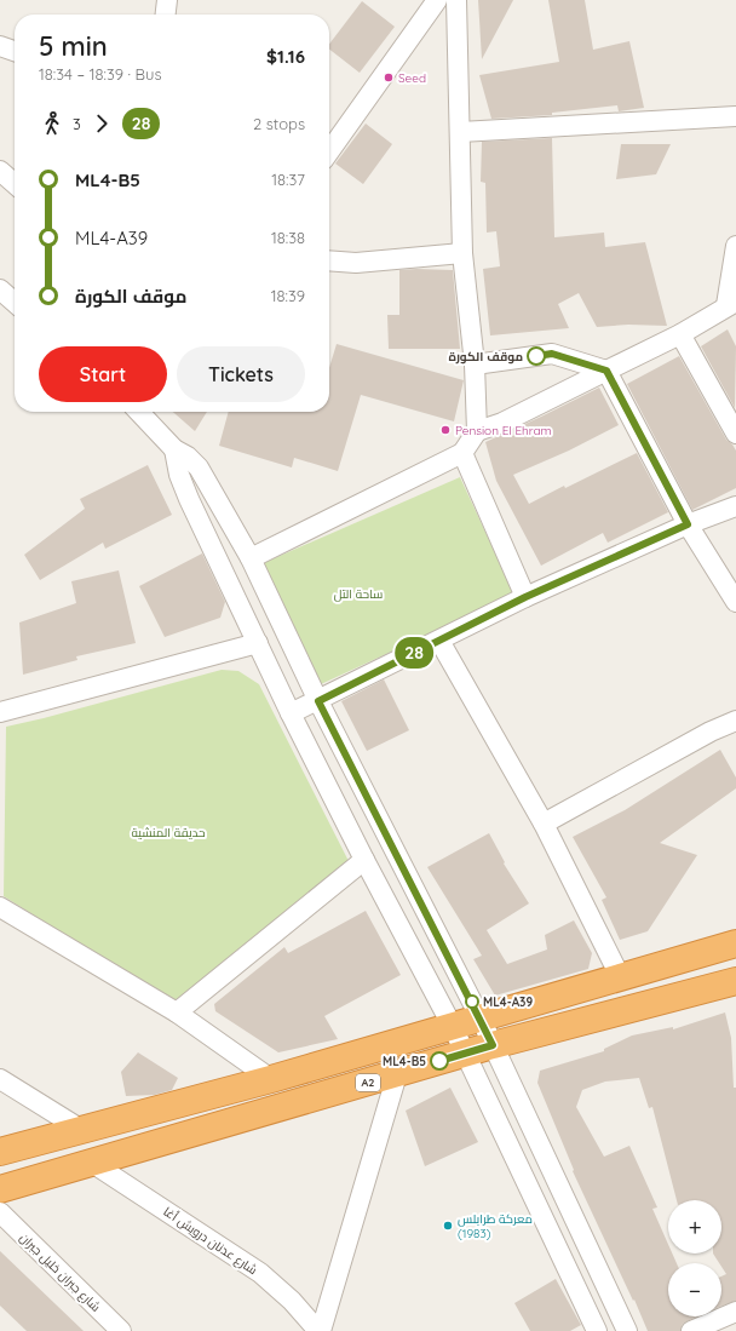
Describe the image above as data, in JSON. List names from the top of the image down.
{
  "streets": {
    "highway": ["A2"],
    "street": ["شارع عدنان درويش أغا", "شارع جبران خليل جبران"]
  },
  "crossings": [
    ["A2", "شارع عدنان درويش أغا"]
  ],
  "parks": ["ساحة التل", "حديقة المنشية"],
  "places": [
    "Seed",
    "موقف الكورة",
    "Pension El Ehram",
    "ML4-A39",
    "ML4-B5",
    "معركة طرابلس (1983)"
  ],
  "lines": ["bus line 28"],
  "page": {
    "on_map": "28",
    "heading": ["5 min", "18:34 – 18:39 · Bus", "$1.16"],
    "legs": ["3", "28", "2 stops"],
    "list": [
      {
        "name": "ML4-B5",
        "value": "18:37"
      },
      {
        "name": "ML4-A39",
        "value": "18:38"
      },
      {
        "name": "موقف الكورة",
        "value": "18:39"
      }
    ],
    "buttons": ["Start", "Tickets"],
    "map_buttons": ["+", "−"]
  }
}
